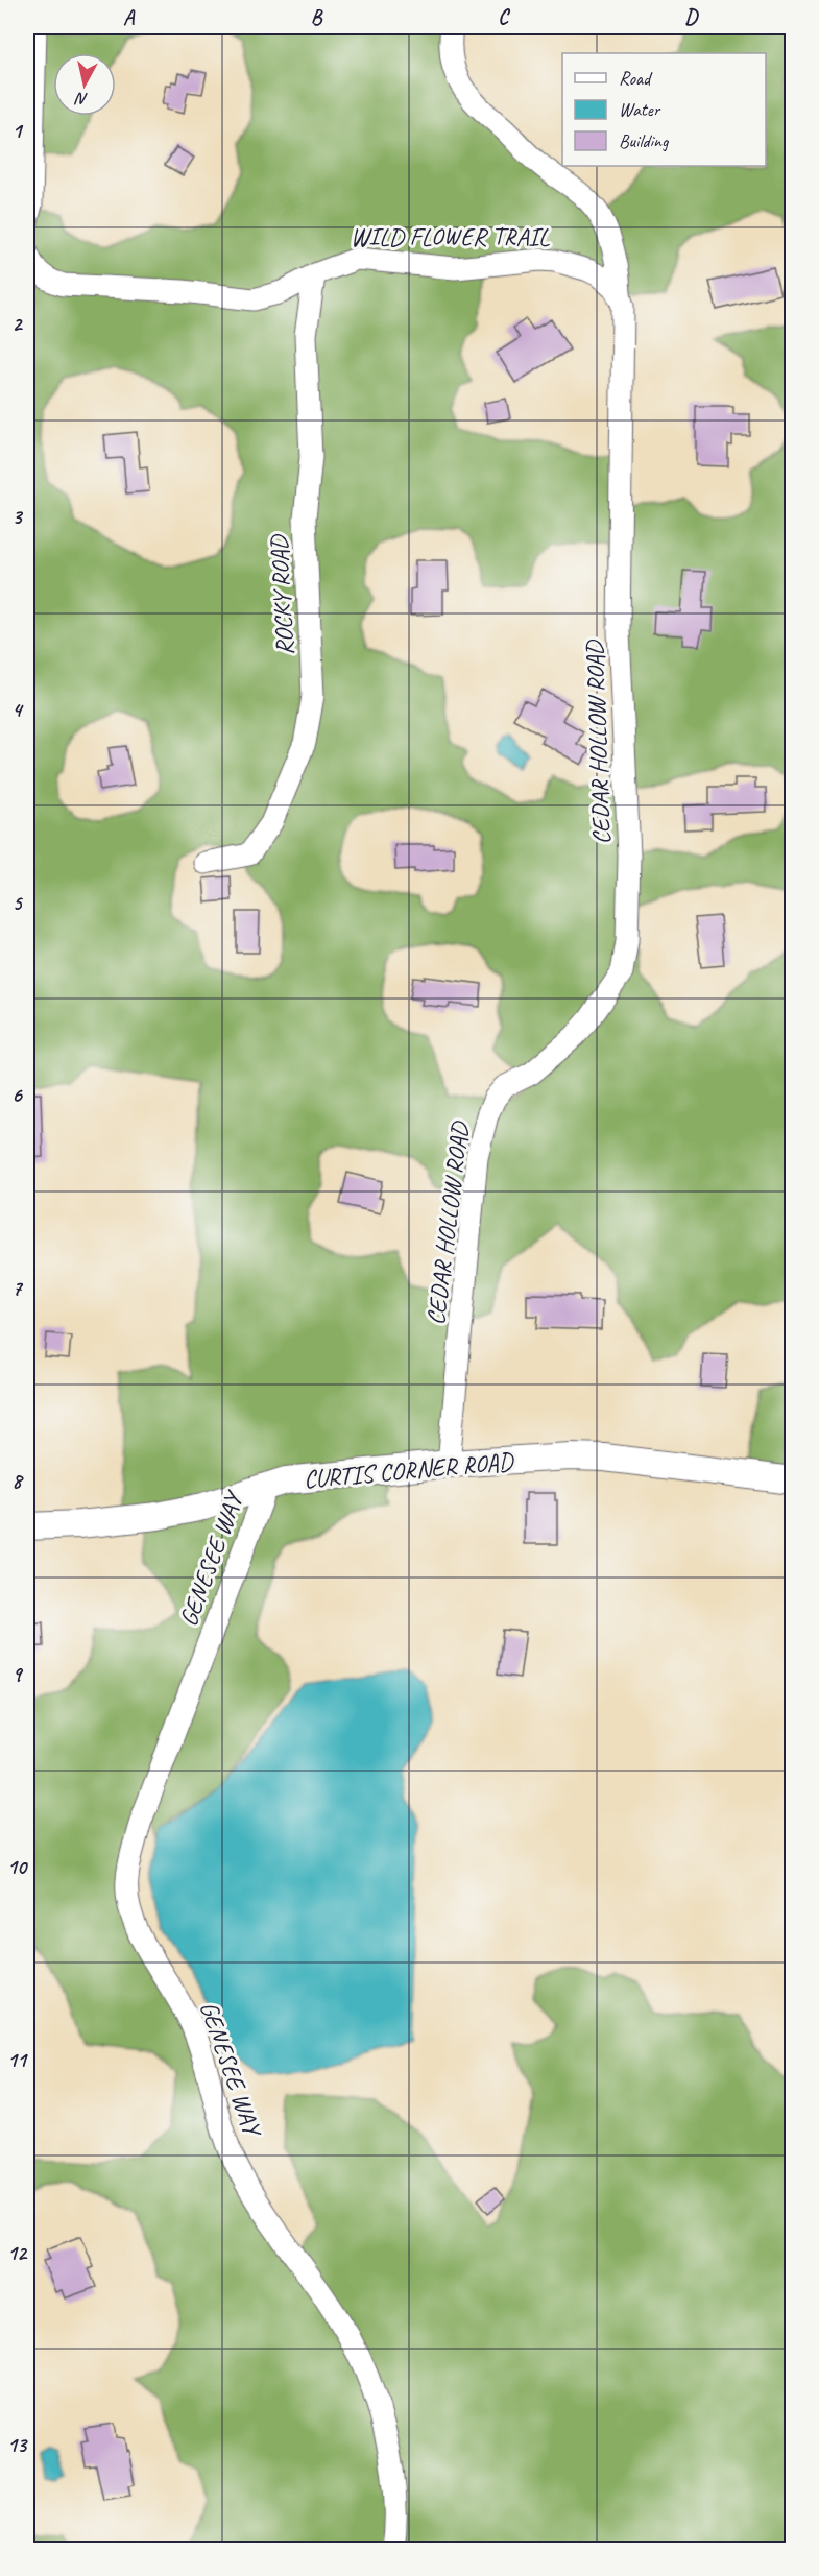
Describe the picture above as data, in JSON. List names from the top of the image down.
{
  "streets": {
    "street": [
      "WILD FLOWER TRAIL",
      "ROCKY ROAD",
      "CEDAR HOLLOW ROAD",
      "CURTIS CORNER ROAD",
      "GENESEE WAY"
    ]
  },
  "crossings": [
    ["WILD FLOWER TRAIL", "ROCKY ROAD"],
    ["WILD FLOWER TRAIL", "CEDAR HOLLOW ROAD"],
    ["CEDAR HOLLOW ROAD", "CURTIS CORNER ROAD"],
    ["CURTIS CORNER ROAD", "GENESEE WAY"]
  ],
  "legend": ["Road", "Water", "Building"],
  "north": "bottom",
  "grid": {
    "columns": [
      "A",
      "B",
      "C",
      "D"
    ],
    "rows": [
      "1",
      "2",
      "3",
      "4",
      "5",
      "6",
      "7",
      "8",
      "9",
      "10",
      "11",
      "12",
      "13"
    ]
  }
}
